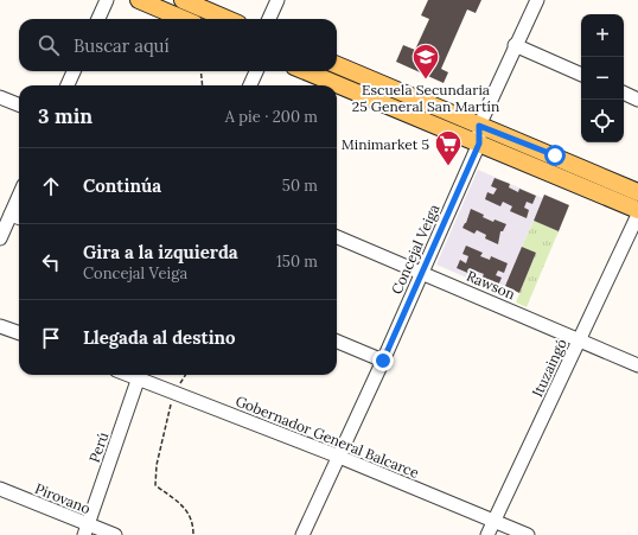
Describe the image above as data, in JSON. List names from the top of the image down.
{
  "streets": {
    "street": [
      "Concejal Veiga",
      "Rawson",
      "Ituzaingó",
      "Gobernador General Balcarce",
      "Perú",
      "Pirovano"
    ]
  },
  "crossings": [
    ["Concejal Veiga", "Rawson"],
    ["Concejal Veiga", "Gobernador General Balcarce"],
    ["Rawson", "Ituzaingó"],
    ["Ituzaingó", "Gobernador General Balcarce"],
    ["Gobernador General Balcarce", "Perú"],
    ["Perú", "Pirovano"]
  ],
  "places": {
    "school or university": ["Escuela Secundaria 25 General San Martín"],
    "supermarket": ["Minimarket 5"]
  },
  "page": {
    "map_buttons": ["+", "−"],
    "search": "Buscar aquí",
    "heading": ["3 min", "A pie · 200 m"],
    "list": [
      ["Continúa", "50 m"],
      ["Gira a la izquierda", "Concejal Veiga", "150 m"],
      "Llegada al destino"
    ]
  }
}
